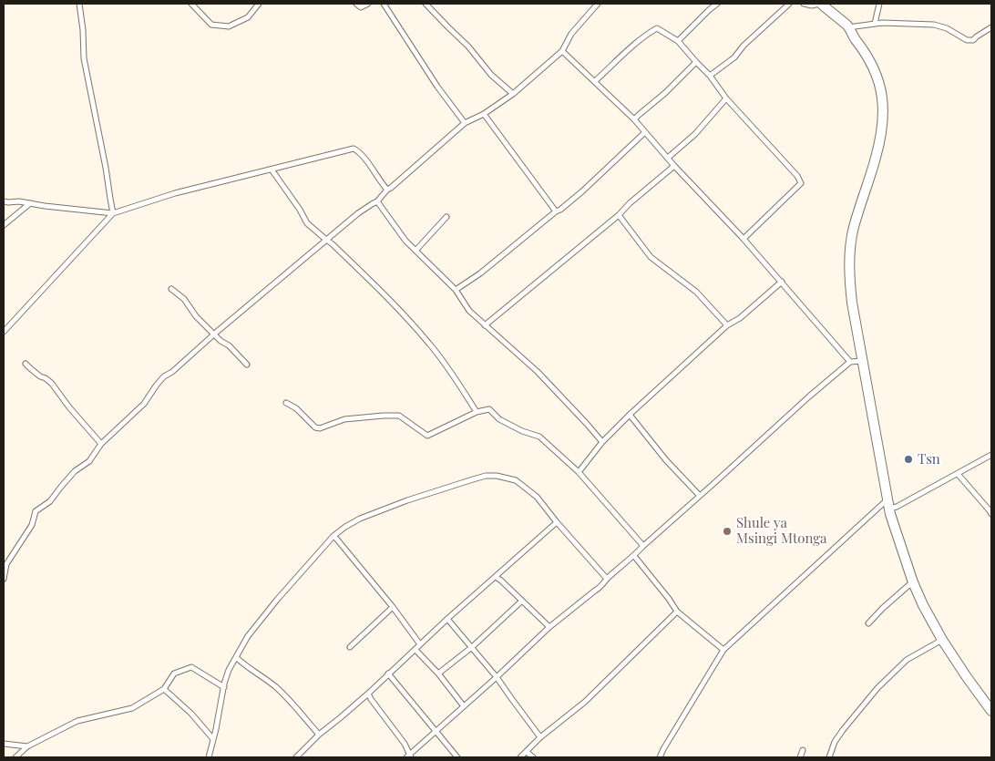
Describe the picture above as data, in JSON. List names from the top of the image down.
{
  "places": ["Tsn", "Shule ya Msingi Mtonga"]
}
